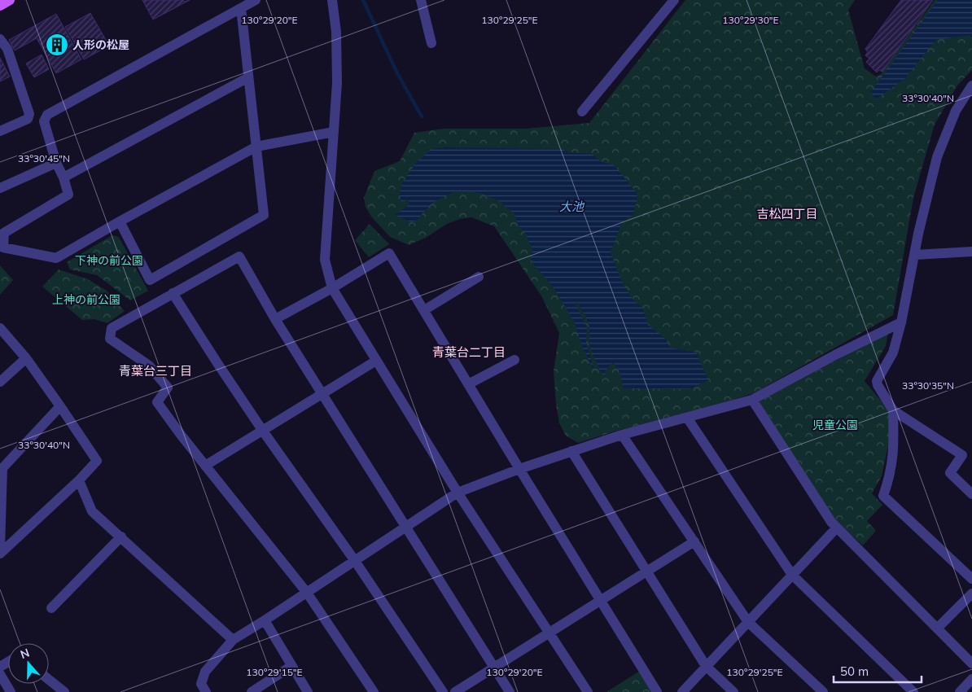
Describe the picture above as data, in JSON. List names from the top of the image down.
{
  "districts": ["吉松四丁目", "青葉台二丁目", "青葉台三丁目"],
  "water": ["大池"],
  "parks": ["下神の前公園", "上神の前公園", "児童公園"],
  "places": {
    "building": ["人形の松屋"]
  },
  "scale_bar": "50 m",
  "north": "top",
  "coordinates": [
    "130°29'20\"E",
    "130°29'25\"E",
    "130°29'30\"E",
    "33°30'40\"N",
    "33°30'45\"N",
    "33°30'35\"N",
    "130°29'15\"E"
  ]
}
